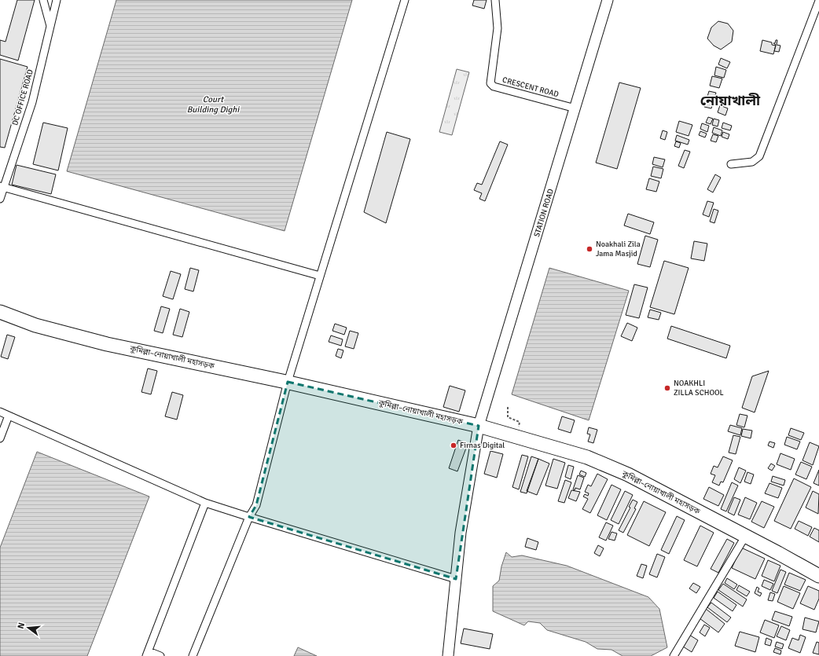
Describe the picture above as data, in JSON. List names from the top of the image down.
{
  "streets": {
    "highway": ["কুমিল্লা–নোয়াখালী মহাসড়ক"],
    "street": ["CRESCENT ROAD", "DC OFFICE ROAD", "STATION ROAD"]
  },
  "crossings": [
    ["CRESCENT ROAD", "STATION ROAD"],
    ["STATION ROAD", "কুমিল্লা–নোয়াখালী মহাসড়ক"]
  ],
  "districts": ["নোয়াখালী"],
  "water": ["Court Building Dighi"],
  "places": ["Noakhali Zila Jama Masjid", "NOAKHLI ZILLA SCHOOL", "Firnas Digital"],
  "north": "left"
}
